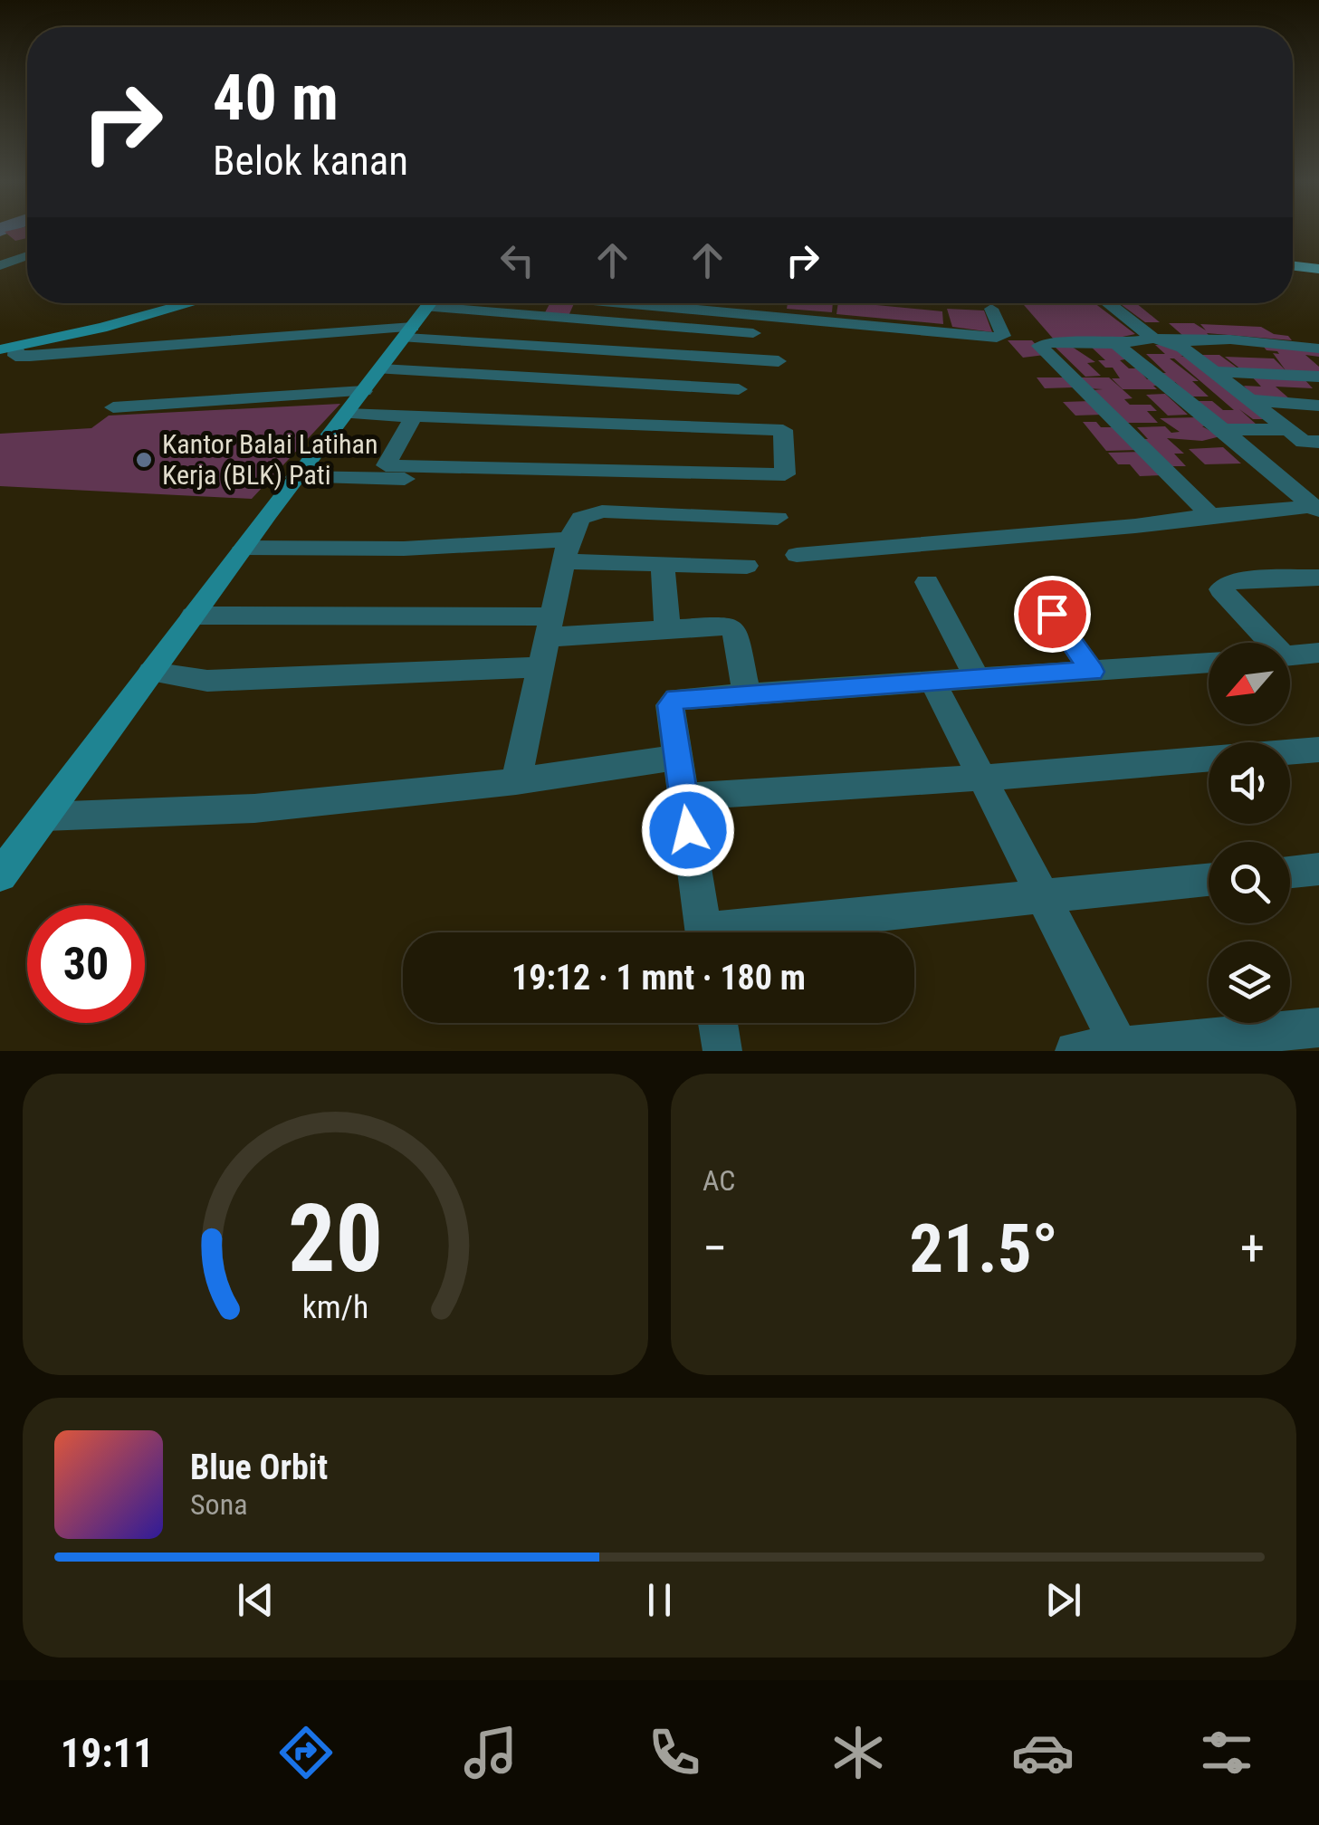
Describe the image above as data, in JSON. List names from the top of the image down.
{
  "places": ["Kantor Balai Latihan Kerja (BLK) Pati"],
  "north": "bottom left",
  "page": {
    "turn": ["40 m", "Belok kanan"],
    "limit": "30",
    "trip": "19:12 · 1 mnt · 180 m",
    "tile": "AC",
    "heat": ["−", "21.5°", "+"],
    "song": ["Blue Orbit", "Sona"],
    "tabs": "19:11",
    "gauge": ["20", "km/h"]
  }
}
